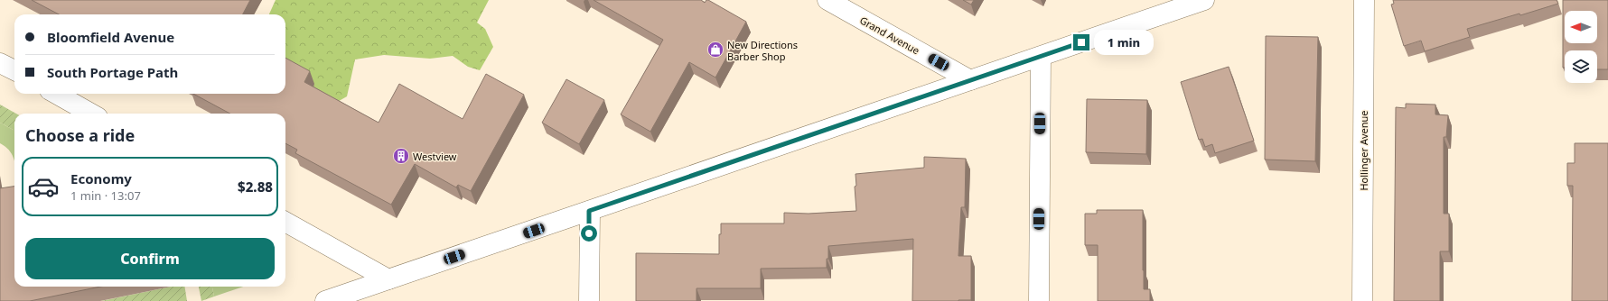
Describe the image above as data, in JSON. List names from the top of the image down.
{
  "streets": {
    "street": ["Grand Avenue", "Hollinger Avenue"]
  },
  "places": {
    "shop": ["New Directions Barber Shop"],
    "building": ["Westview"]
  },
  "north": "left",
  "page": {
    "banner": ["Bloomfield Avenue", "South Portage Path"],
    "bubble": "1 min",
    "heading": "Choose a ride",
    "list": [
      {
        "name": "Economy",
        "note": "1 min · 13:07",
        "value": "$2.88"
      }
    ],
    "buttons": "Confirm"
  }
}
